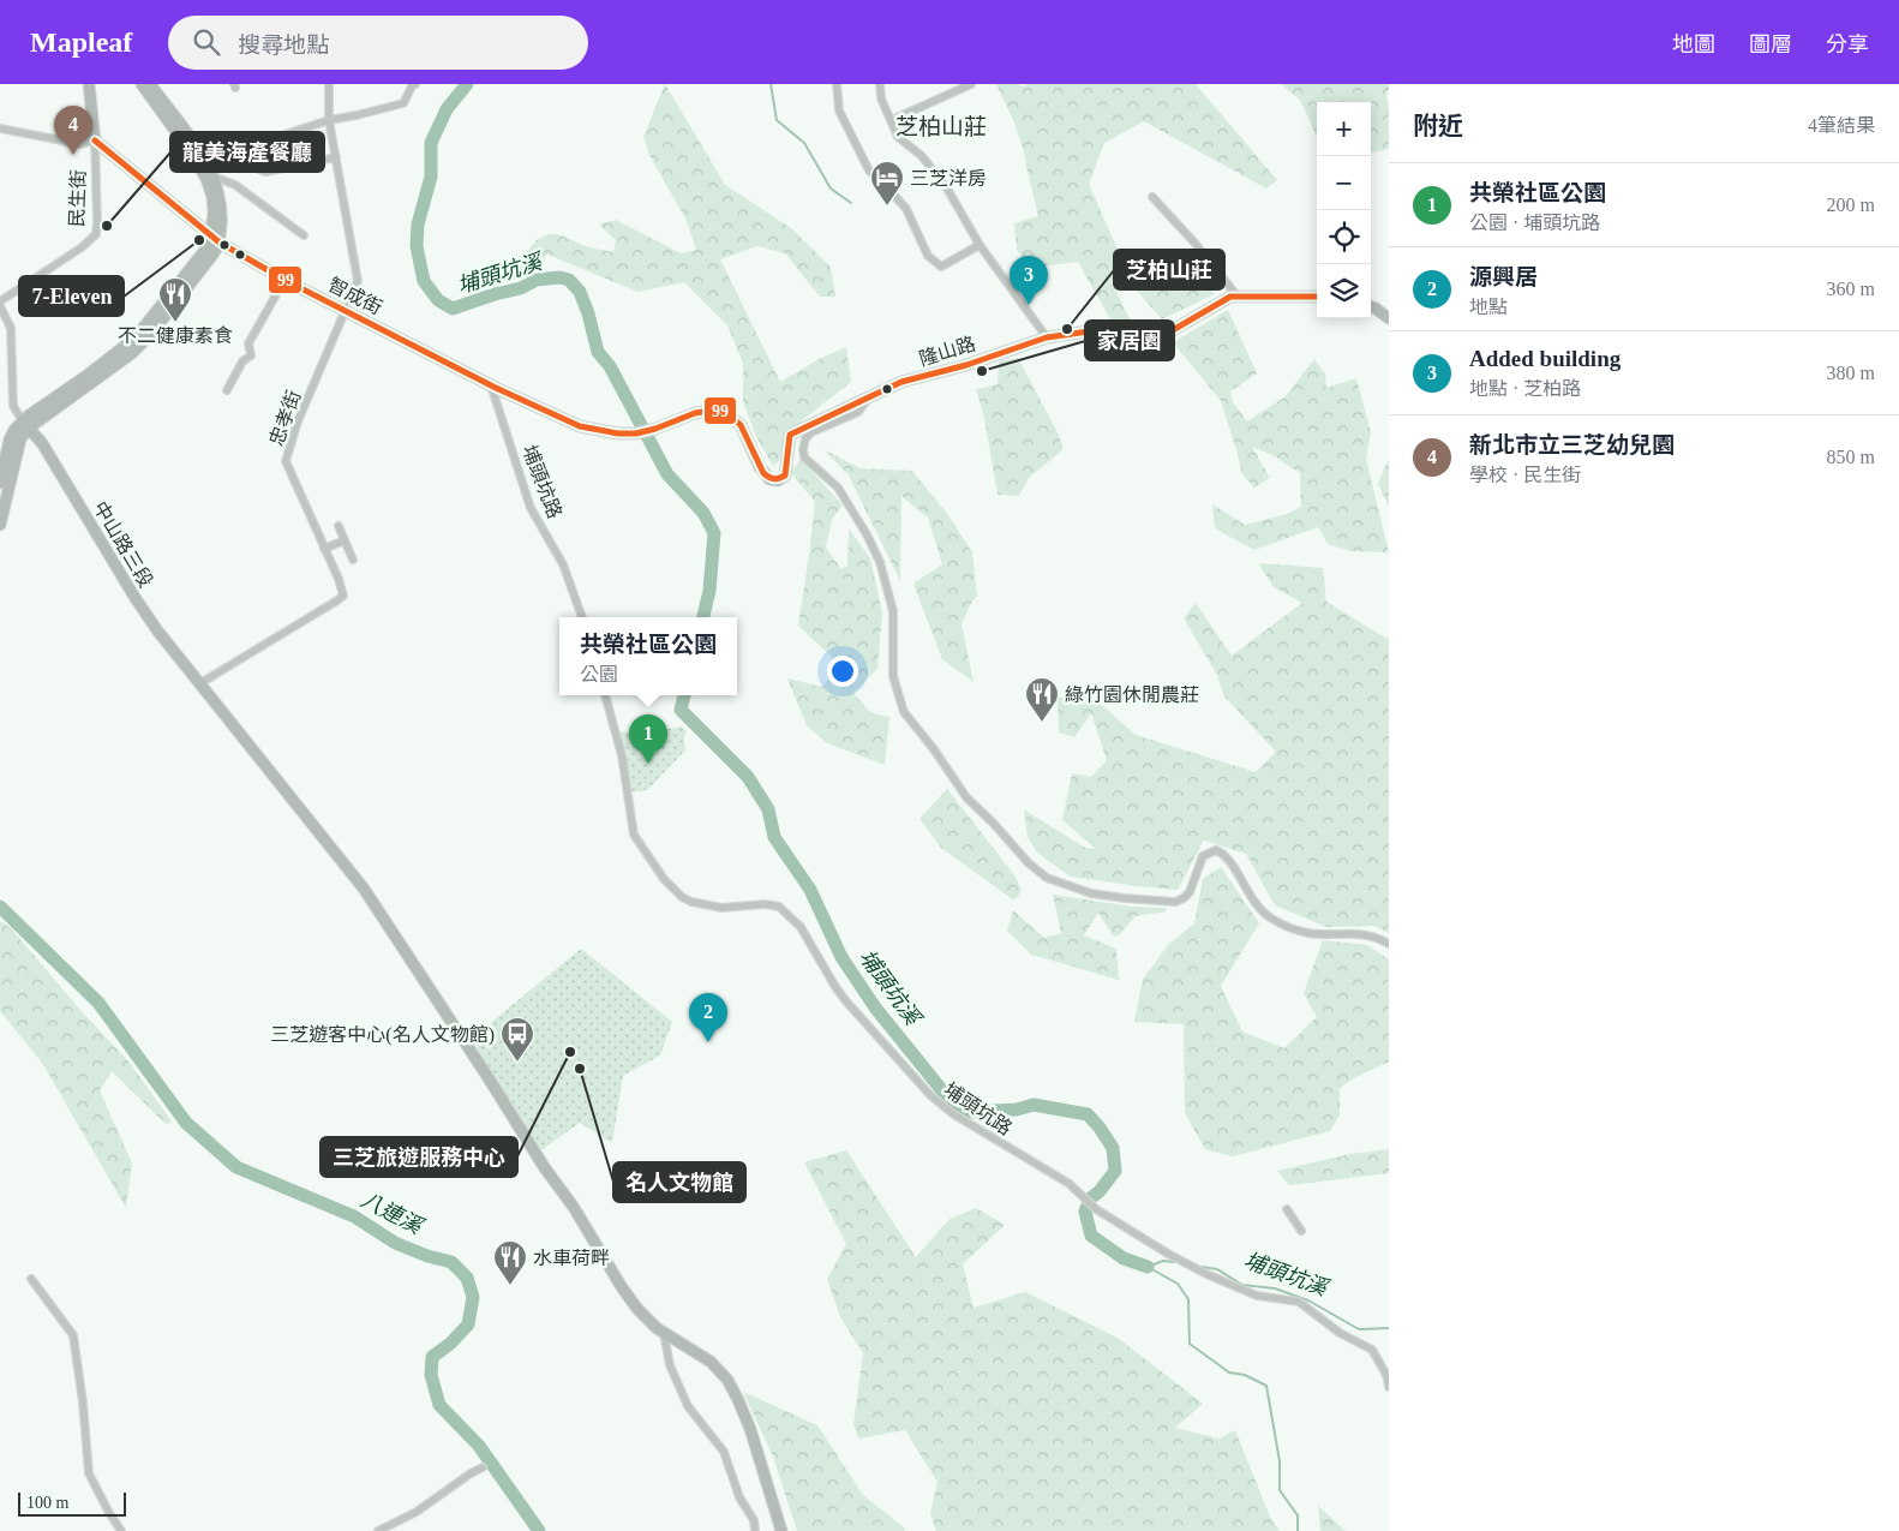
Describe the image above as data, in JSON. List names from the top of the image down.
{
  "streets": {
    "street": [
      "民生街",
      "智成街",
      "隆山路",
      "忠孝街",
      "埔頭坑路",
      "中山路三段"
    ]
  },
  "crossings": [
    ["民生街", "智成街"],
    ["智成街", "隆山路"],
    ["智成街", "忠孝街"],
    ["智成街", "埔頭坑路"],
    ["隆山路", "埔頭坑路"],
    ["忠孝街", "中山路三段"]
  ],
  "districts": ["芝柏山莊"],
  "water": ["埔頭坑溪", "八連溪"],
  "places": {
    "hotel": ["三芝洋房"],
    "other": [
      "龍美海產餐廳",
      "7-Eleven",
      "芝柏山莊",
      "家居園",
      "三芝旅遊服務中心",
      "名人文物館"
    ],
    "restaurant": ["不二健康素食", "綠竹園休閒農莊", "水車荷畔"],
    "bus stop": ["三芝遊客中心(名人文物館)"]
  },
  "lines": ["transit line 99"],
  "scale_bar": "100 m",
  "page": {
    "header": "Mapleaf",
    "search": "搜尋地點",
    "nav": ["地圖", "圖層", "分享"],
    "heading": ["附近", "4筆結果"],
    "map_buttons": ["+", "−"],
    "pins": [
      "4",
      "3",
      "1",
      "2"
    ],
    "list": [
      {
        "mark": "1",
        "name": "共榮社區公園",
        "note": "公園 · 埔頭坑路",
        "value": "200 m"
      },
      {
        "mark": "2",
        "name": "源興居",
        "note": "地點",
        "value": "360 m"
      },
      {
        "mark": "3",
        "name": "Added building",
        "note": "地點 · 芝柏路",
        "value": "380 m"
      },
      {
        "mark": "4",
        "name": "新北市立三芝幼兒園",
        "note": "學校 · 民生街",
        "value": "850 m"
      }
    ],
    "popup": ["共榮社區公園", "公園"],
    "scale": "100 m"
  }
}
